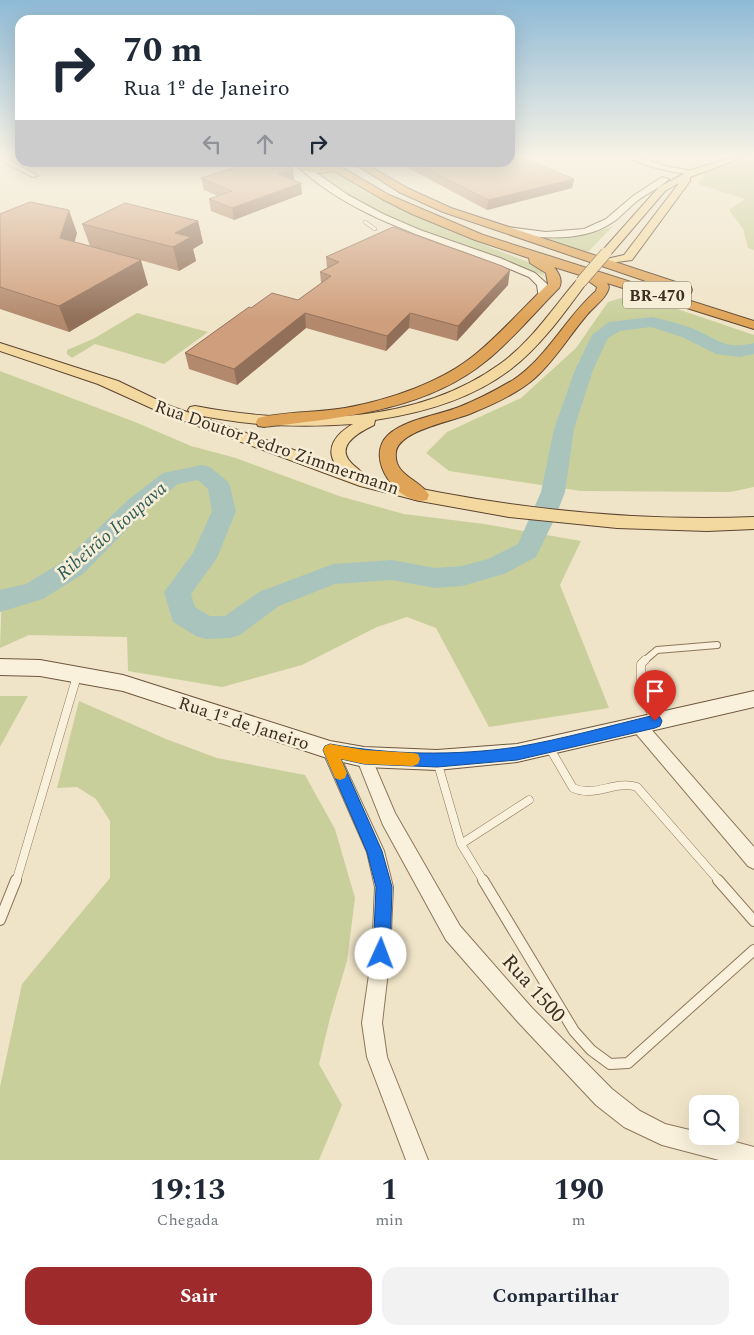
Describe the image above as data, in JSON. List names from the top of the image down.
{
  "streets": {
    "highway": ["BR-470"],
    "main road": ["Rua Doutor Pedro Zimmermann"],
    "street": ["Rua 1º de Janeiro", "Rua 1500"]
  },
  "crossings": [
    ["Rua 1º de Janeiro", "Rua 1500"]
  ],
  "water": ["Ribeirão Itoupava"],
  "page": {
    "turn": ["70 m", "Rua 1º de Janeiro"],
    "eta": [
      "19:13",
      "Chegada",
      "1",
      "min",
      "190",
      "m"
    ],
    "buttons": ["Sair", "Compartilhar"]
  }
}
